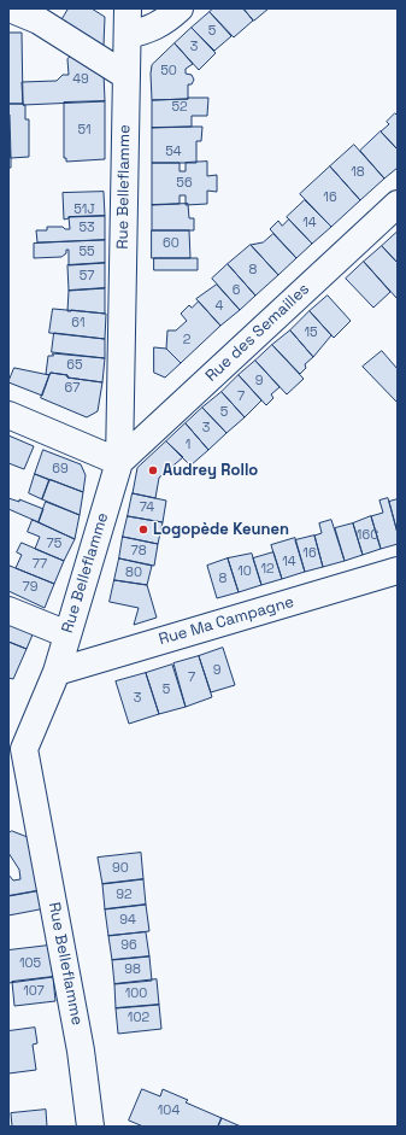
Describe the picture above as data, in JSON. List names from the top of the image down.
{
  "streets": {
    "street": ["Rue Belleflamme", "Rue des Semailles", "Rue Ma Campagne"]
  },
  "crossings": [
    ["Rue Belleflamme", "Rue des Semailles"],
    ["Rue Belleflamme", "Rue Ma Campagne"]
  ],
  "places": ["Audrey Rollo", "Logopède Keunen"],
  "house_numbers": [
    "5",
    "3",
    "50",
    "49",
    "52",
    "51",
    "54",
    "18",
    "56",
    "16",
    "51J",
    "14",
    "53",
    "60",
    "55",
    "8",
    "57",
    "6",
    "4",
    "61",
    "15",
    "2",
    "65",
    "9",
    "67",
    "7",
    "5",
    "3",
    "1",
    "69",
    "74",
    "16C",
    "75",
    "78",
    "16",
    "14",
    "77",
    "12",
    "10",
    "80",
    "8",
    "79",
    "9",
    "7",
    "5",
    "3",
    "90",
    "92",
    "94",
    "96",
    "105",
    "98",
    "107",
    "100",
    "102",
    "104"
  ]
}
